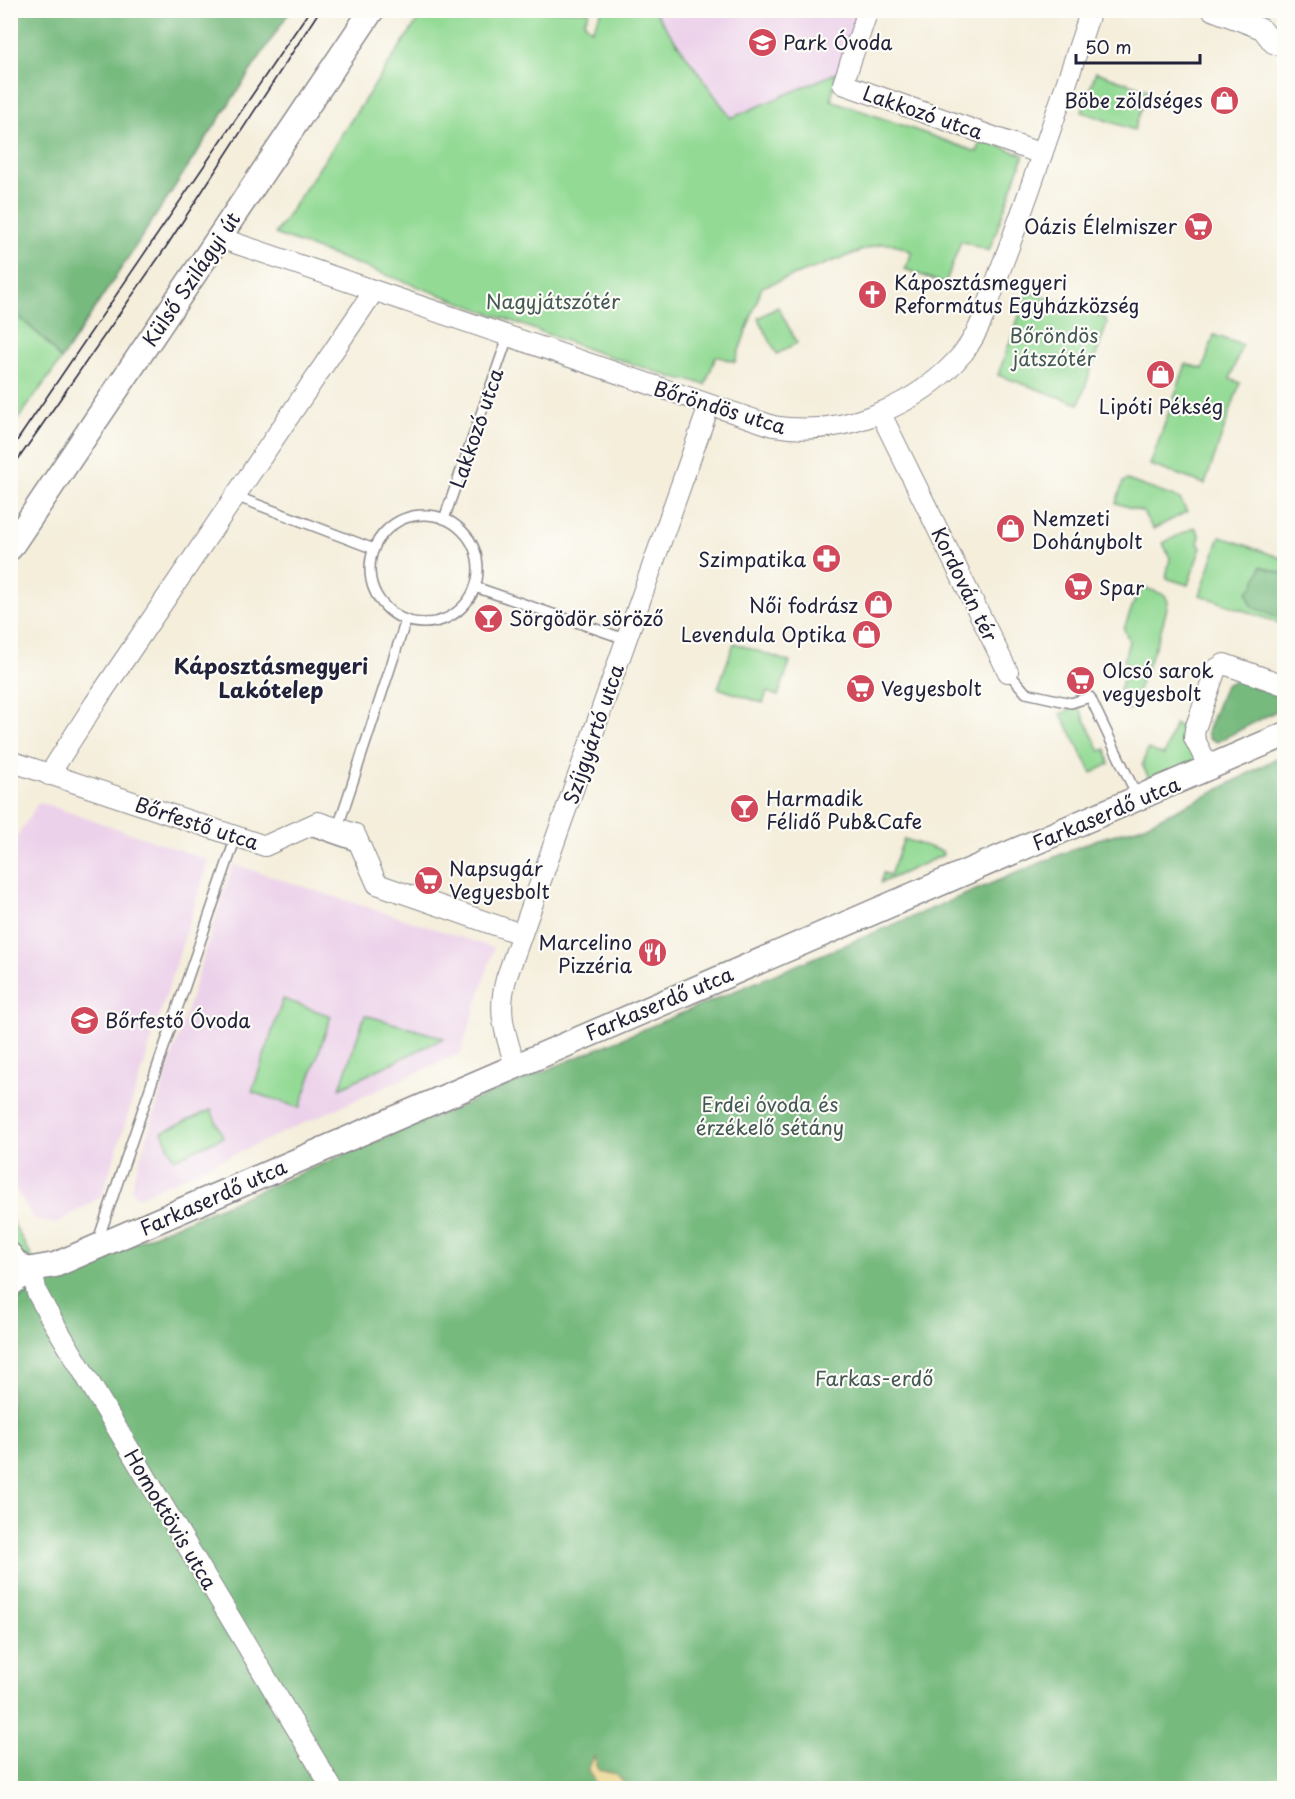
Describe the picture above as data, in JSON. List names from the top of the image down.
{
  "streets": {
    "street": [
      "Lakkozó utca",
      "Külső Szilágyi út",
      "Bőröndös utca",
      "Kordován tér",
      "Szíjgyártó utca",
      "Farkaserdő utca",
      "Bőrfestő utca",
      "Homoktövis utca"
    ]
  },
  "crossings": [
    ["Lakkozó utca", "Bőröndös utca"],
    ["Külső Szilágyi út", "Bőröndös utca"],
    ["Bőröndös utca", "Kordován tér"],
    ["Bőröndös utca", "Szíjgyártó utca"],
    ["Kordován tér", "Farkaserdő utca"],
    ["Szíjgyártó utca", "Farkaserdő utca"],
    ["Farkaserdő utca", "Homoktövis utca"]
  ],
  "districts": ["Káposztásmegyeri Lakótelep"],
  "parks": [
    "Nagyjátszótér",
    "Bőröndös játszótér",
    "Erdei óvoda és érzékelő sétány",
    "Farkas-erdő"
  ],
  "places": {
    "school or university": ["Park Óvoda", "Bőrfestő Óvoda"],
    "shop": [
      "Böbe zöldséges",
      "Lipóti Pékség",
      "Nemzeti Dohánybolt",
      "Női fodrász",
      "Levendula Optika"
    ],
    "supermarket": [
      "Oázis Élelmiszer",
      "Spar",
      "Olcsó sarok vegyesbolt",
      "Vegyesbolt",
      "Napsugár Vegyesbolt"
    ],
    "church": ["Káposztásmegyeri Református Egyházközség"],
    "pharmacy": ["Szimpatika"],
    "bar": ["Sörgödör söröző", "Harmadik Félidő Pub&Cafe"],
    "restaurant": ["Marcelino Pizzéria"]
  },
  "scale_bar": "50 m"
}
